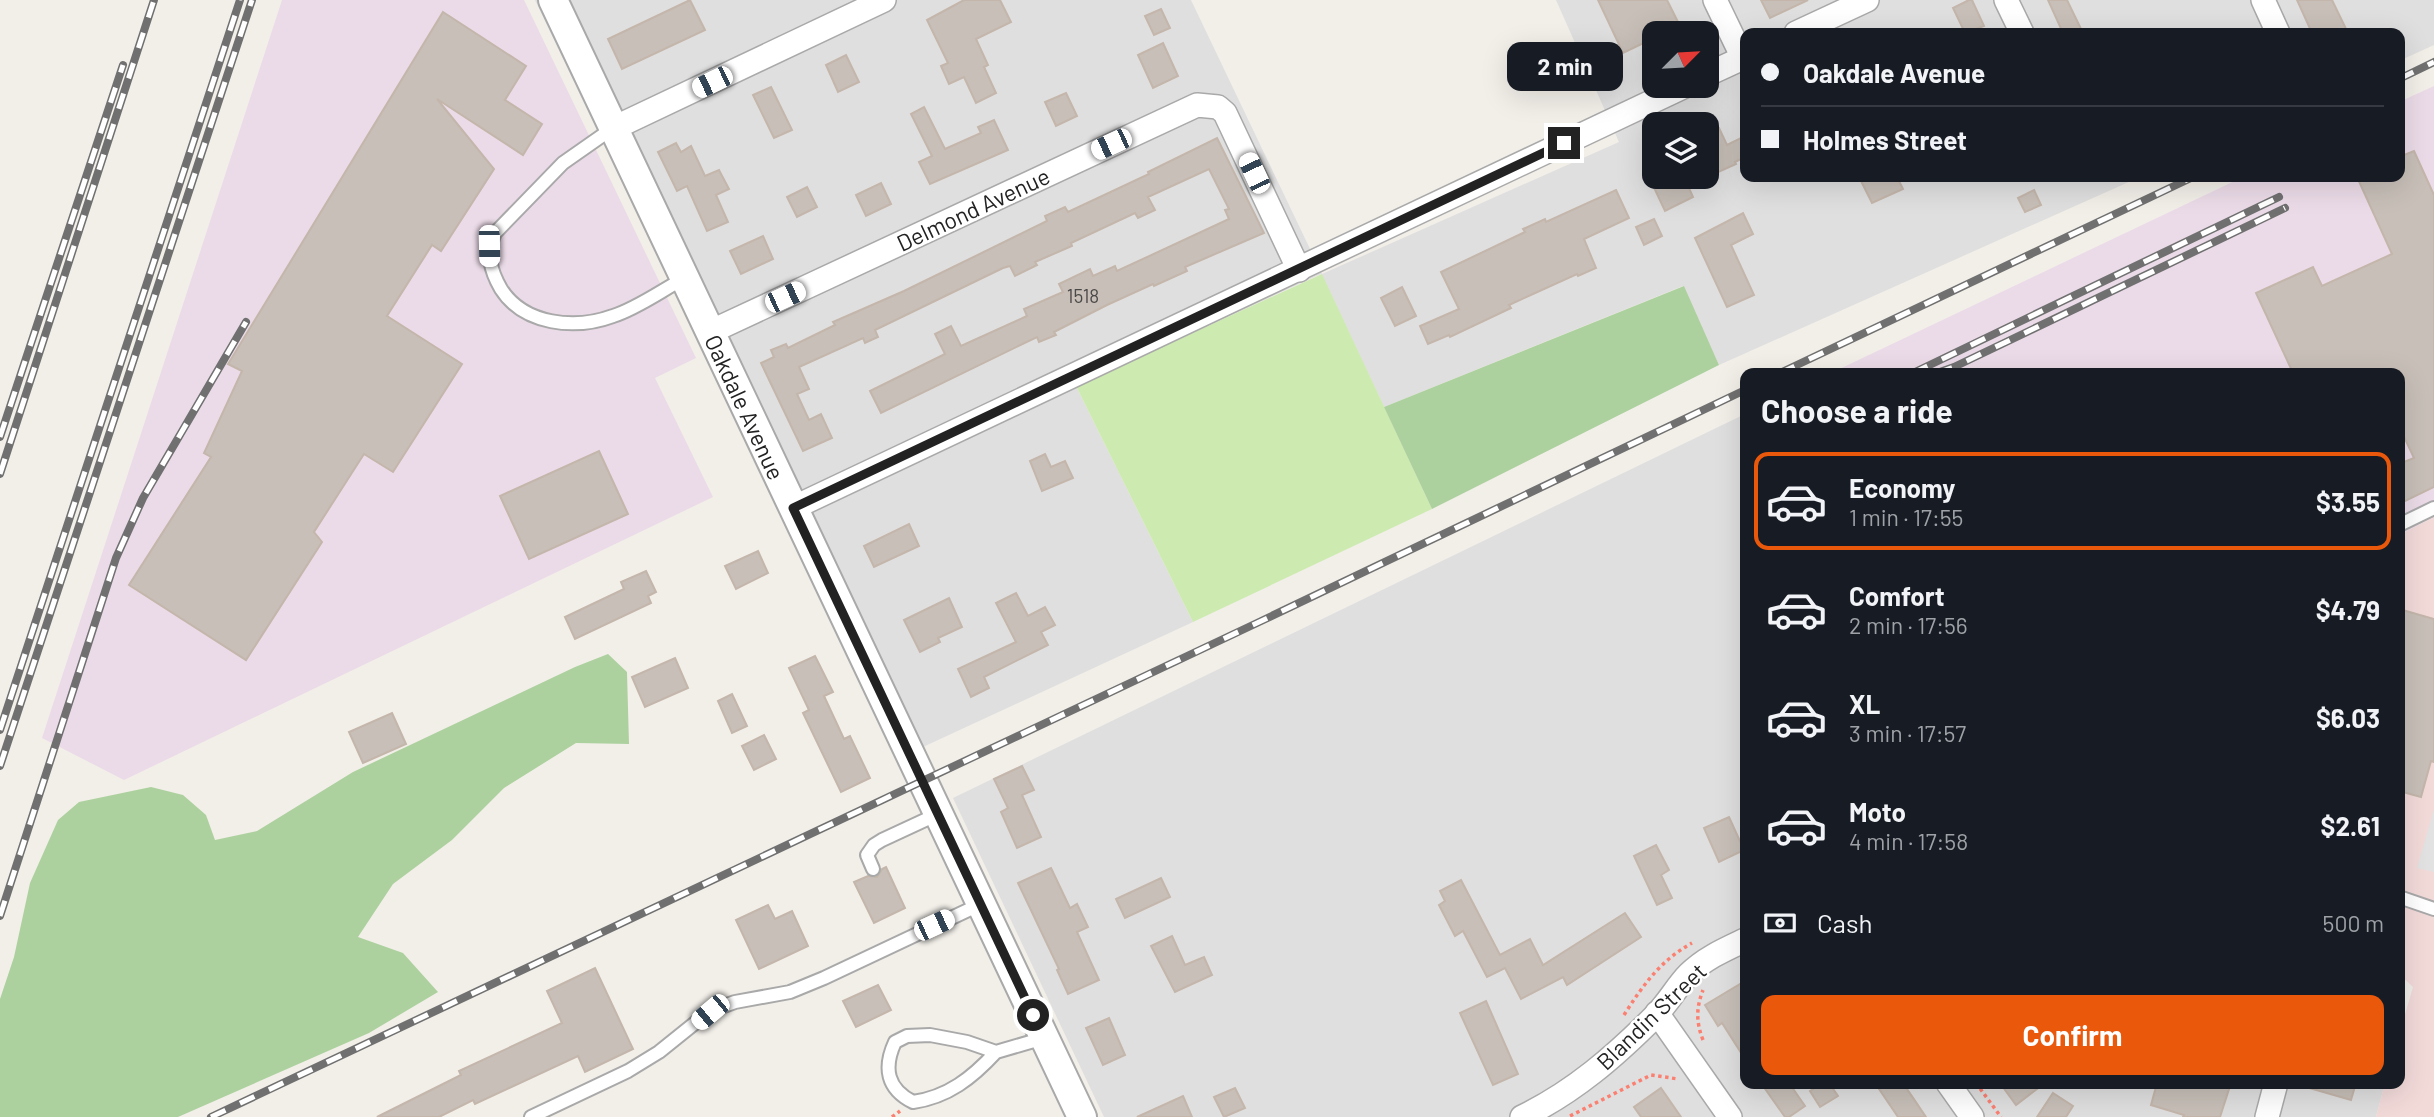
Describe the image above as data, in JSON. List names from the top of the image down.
{
  "streets": {
    "street": ["Delmond Avenue", "Oakdale Avenue", "Blandin Street"]
  },
  "crossings": [
    ["Delmond Avenue", "Oakdale Avenue"]
  ],
  "house_numbers": ["1518"],
  "north": "top right",
  "page": {
    "banner": ["Oakdale Avenue", "Holmes Street"],
    "bubble": "2 min",
    "heading": "Choose a ride",
    "list": [
      {
        "name": "Economy",
        "note": "1 min · 17:55",
        "value": "$3.55"
      },
      {
        "name": "Comfort",
        "note": "2 min · 17:56",
        "value": "$4.79"
      },
      {
        "name": "XL",
        "note": "3 min · 17:57",
        "value": "$6.03"
      },
      {
        "name": "Moto",
        "note": "4 min · 17:58",
        "value": "$2.61"
      }
    ],
    "pay": ["Cash", "500 m"],
    "buttons": "Confirm"
  }
}
